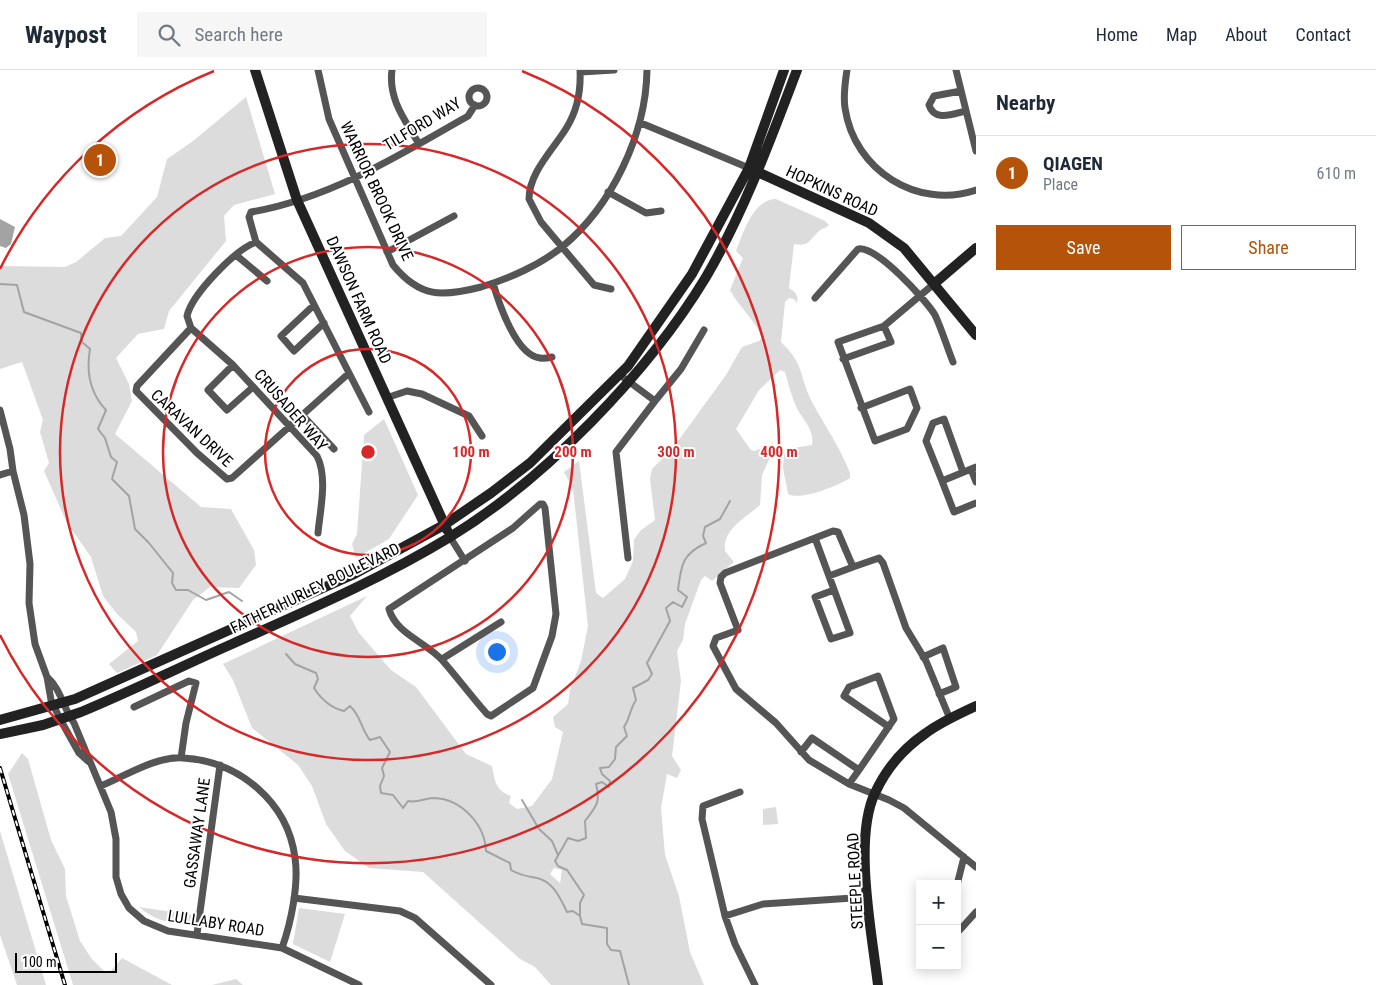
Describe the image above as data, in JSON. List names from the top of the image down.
{
  "streets": {
    "main road": [
      "HOPKINS ROAD",
      "DAWSON FARM ROAD",
      "FATHER HURLEY BOULEVARD",
      "STEEPLE ROAD"
    ],
    "street": [
      "TILFORD WAY",
      "WARRIOR BROOK DRIVE",
      "CRUSADER WAY",
      "CARAVAN DRIVE",
      "GASSAWAY LANE",
      "LULLABY ROAD"
    ]
  },
  "crossings": [
    ["TILFORD WAY", "WARRIOR BROOK DRIVE"],
    ["TILFORD WAY", "DAWSON FARM ROAD"],
    ["WARRIOR BROOK DRIVE", "HOPKINS ROAD"],
    ["HOPKINS ROAD", "FATHER HURLEY BOULEVARD"],
    ["DAWSON FARM ROAD", "FATHER HURLEY BOULEVARD"],
    ["CRUSADER WAY", "CARAVAN DRIVE"],
    ["FATHER HURLEY BOULEVARD", "LULLABY ROAD"],
    ["GASSAWAY LANE", "LULLABY ROAD"]
  ],
  "scale_bar": "100 m",
  "page": {
    "header": "Waypost",
    "search": "Search here",
    "nav": [
      "Home",
      "Map",
      "About",
      "Contact"
    ],
    "heading": "Nearby",
    "list": [
      {
        "mark": "1",
        "name": "QIAGEN",
        "note": "Place",
        "value": "610 m"
      }
    ],
    "pins": "1",
    "buttons": ["Save", "Share"],
    "map_buttons": ["+", "−"],
    "scale": "100 m"
  },
  "rings": [
    "100 m",
    "200 m",
    "300 m",
    "400 m"
  ]
}
